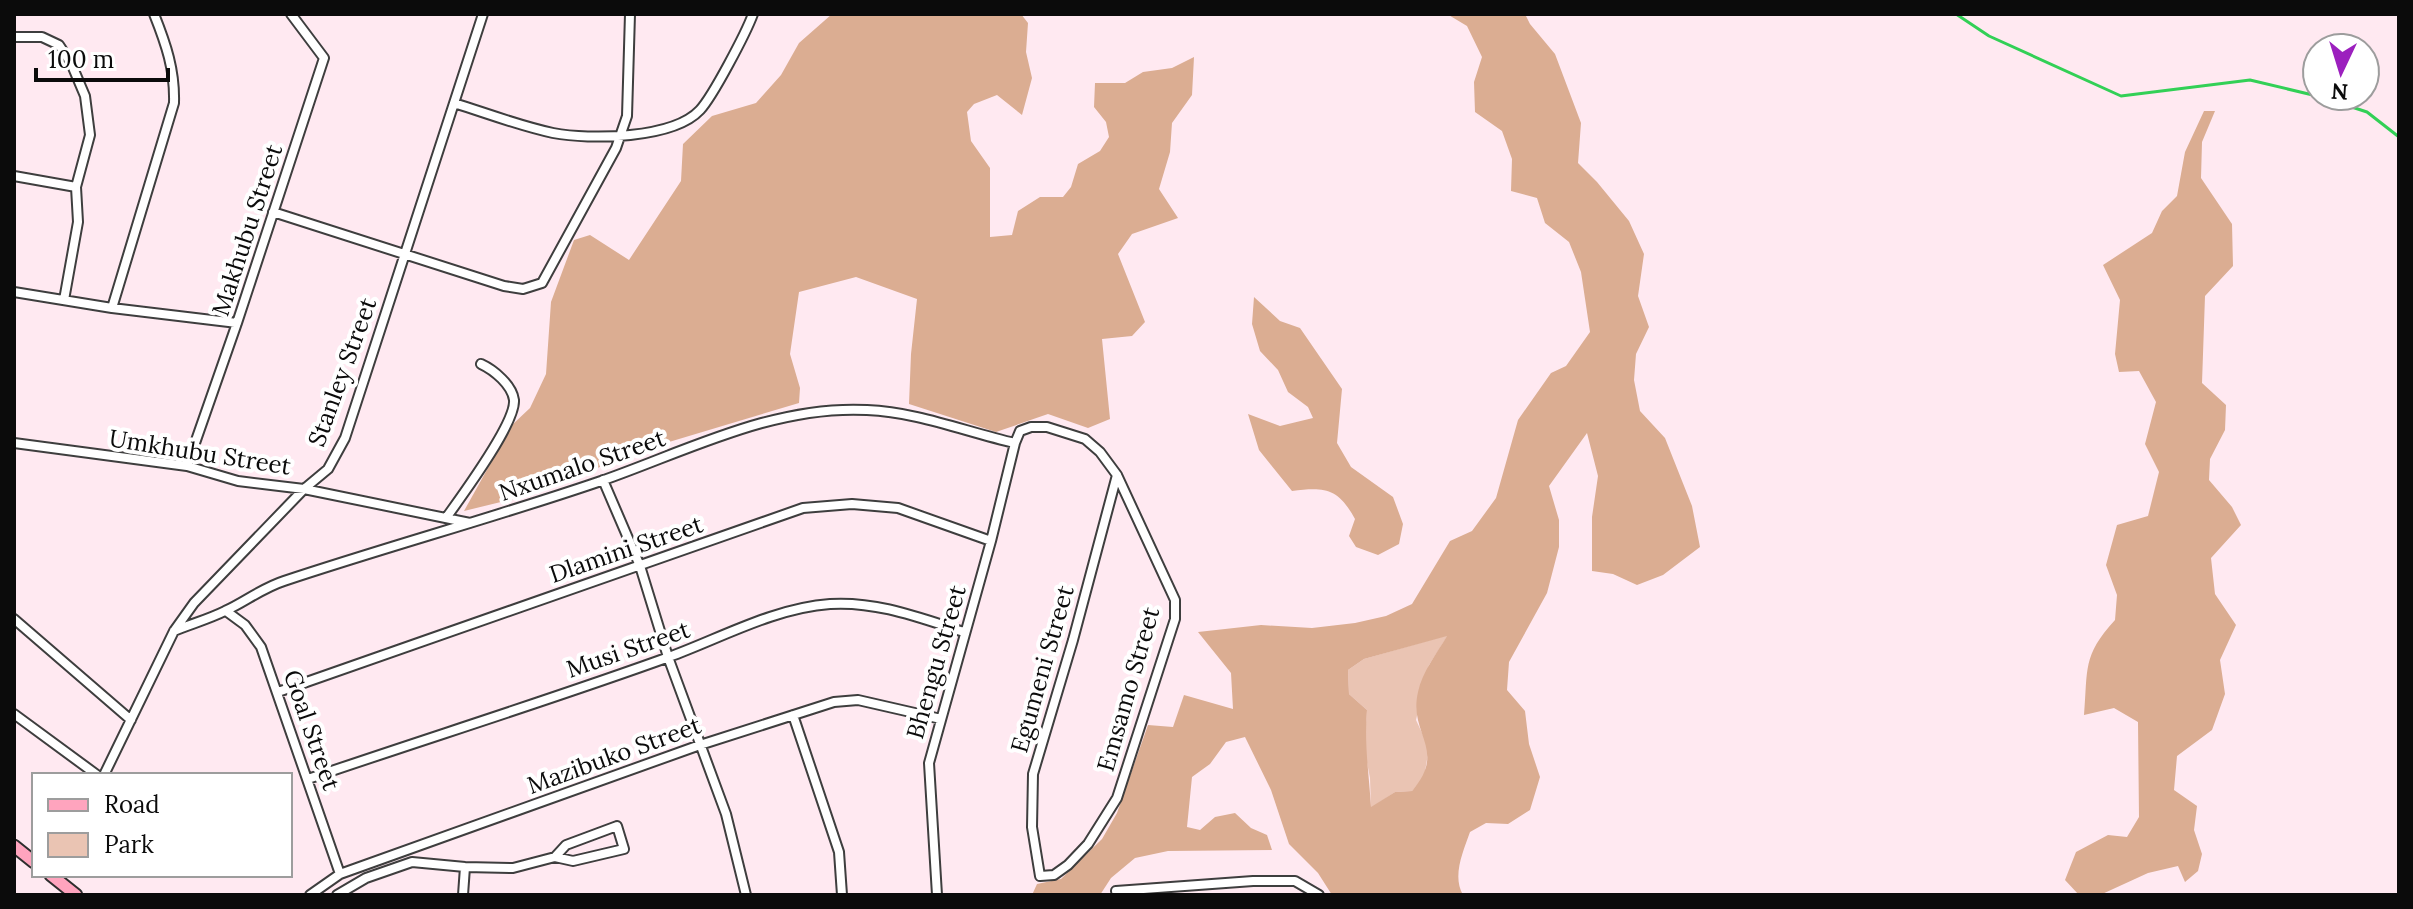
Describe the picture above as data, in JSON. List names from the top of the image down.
{
  "streets": {
    "street": [
      "Makhubu Street",
      "Stanley Street",
      "Umkhubu Street",
      "Nxumalo Street",
      "Dlamini Street",
      "Musi Street",
      "Bhengu Street",
      "Egumeni Street",
      "Emsamo Street",
      "Goal Street",
      "Mazibuko Street"
    ]
  },
  "crossings": [
    ["Makhubu Street", "Umkhubu Street"],
    ["Stanley Street", "Umkhubu Street"],
    ["Stanley Street", "Nxumalo Street"],
    ["Umkhubu Street", "Nxumalo Street"],
    ["Nxumalo Street", "Bhengu Street"],
    ["Nxumalo Street", "Emsamo Street"],
    ["Nxumalo Street", "Goal Street"],
    ["Dlamini Street", "Bhengu Street"],
    ["Dlamini Street", "Goal Street"],
    ["Musi Street", "Bhengu Street"],
    ["Musi Street", "Goal Street"],
    ["Bhengu Street", "Emsamo Street"],
    ["Bhengu Street", "Mazibuko Street"],
    ["Egumeni Street", "Emsamo Street"],
    ["Goal Street", "Mazibuko Street"]
  ],
  "legend": ["Road", "Park"],
  "scale_bar": "100 m",
  "north": "bottom"
}
